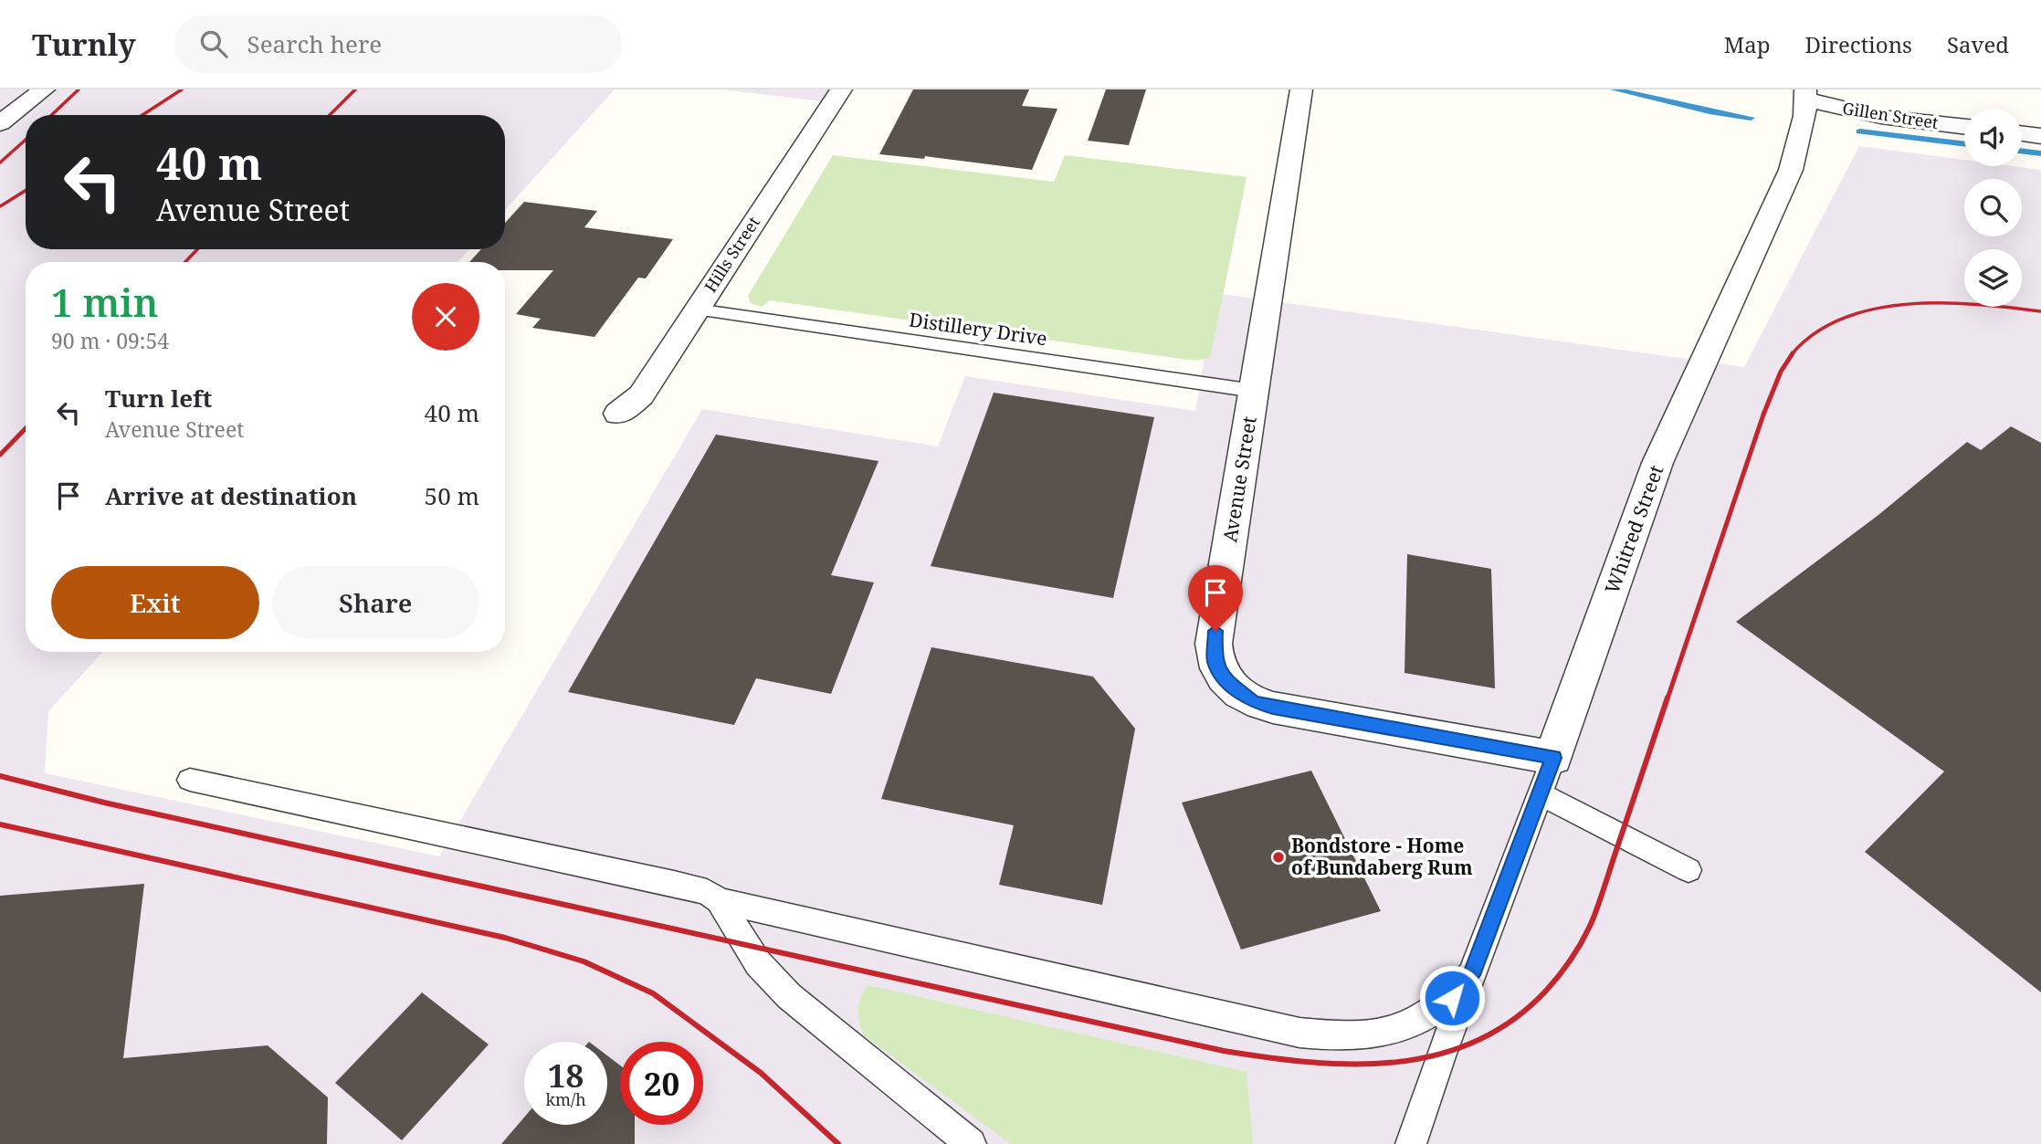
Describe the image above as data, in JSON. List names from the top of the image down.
{
  "streets": {
    "street": [
      "Gillen Street",
      "Hills Street",
      "Avenue Street",
      "Whitred Street"
    ],
    "lane": ["Distillery Drive"]
  },
  "crossings": [
    ["Gillen Street", "Whitred Street"],
    ["Hills Street", "Distillery Drive"],
    ["Distillery Drive", "Avenue Street"],
    ["Avenue Street", "Whitred Street"]
  ],
  "places": ["Bondstore - Home of Bundaberg Rum"],
  "page": {
    "header": "Turnly",
    "search": "Search here",
    "nav": ["Map", "Directions", "Saved"],
    "turn": ["40 m", "Avenue Street"],
    "heading": ["1 min", "90 m · 09:54"],
    "list": [
      {
        "name": "Turn left",
        "note": "Avenue Street",
        "value": "40 m"
      },
      {
        "name": "Arrive at destination",
        "value": "50 m"
      }
    ],
    "buttons": ["Exit", "Share"],
    "speed": "18 km/h",
    "limit": "20"
  }
}
